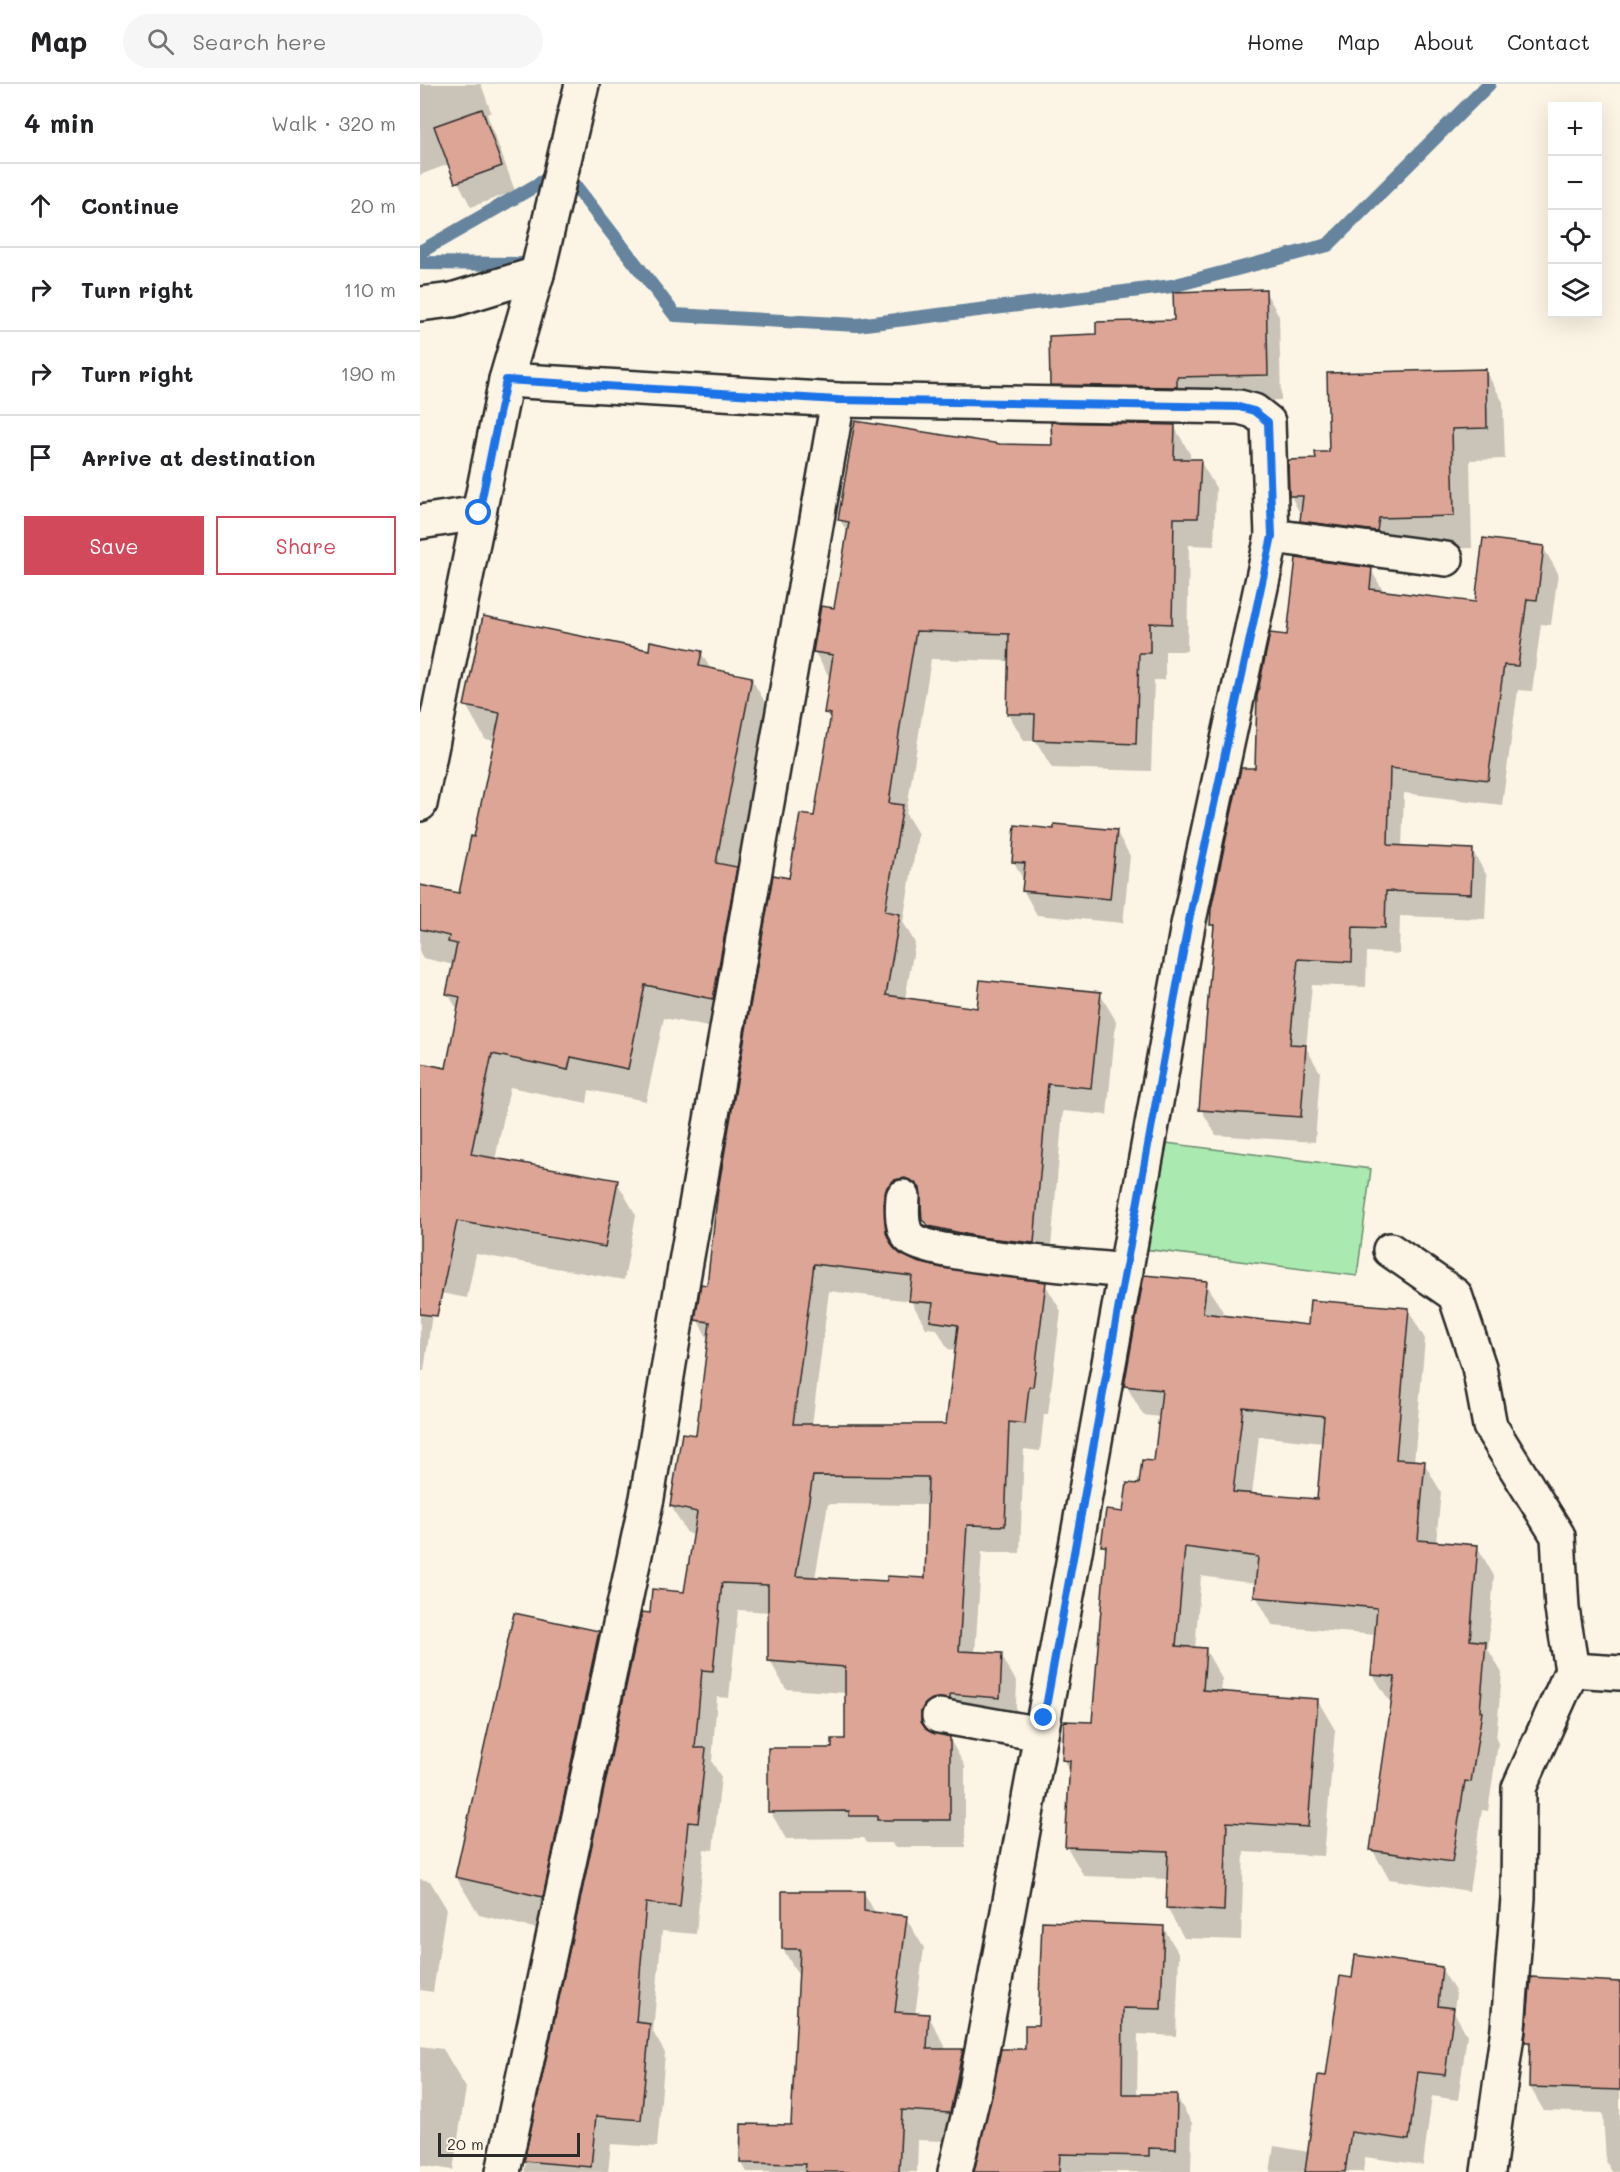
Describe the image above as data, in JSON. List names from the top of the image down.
{
  "scale_bar": "20 m",
  "page": {
    "header": "Map",
    "search": "Search here",
    "nav": [
      "Home",
      "Map",
      "About",
      "Contact"
    ],
    "heading": ["4 min", "Walk · 320 m"],
    "map_buttons": ["+", "−"],
    "list": [
      ["Continue", "20 m"],
      ["Turn right", "110 m"],
      ["Turn right", "190 m"],
      "Arrive at destination"
    ],
    "buttons": ["Save", "Share"],
    "scale": "20 m"
  }
}
